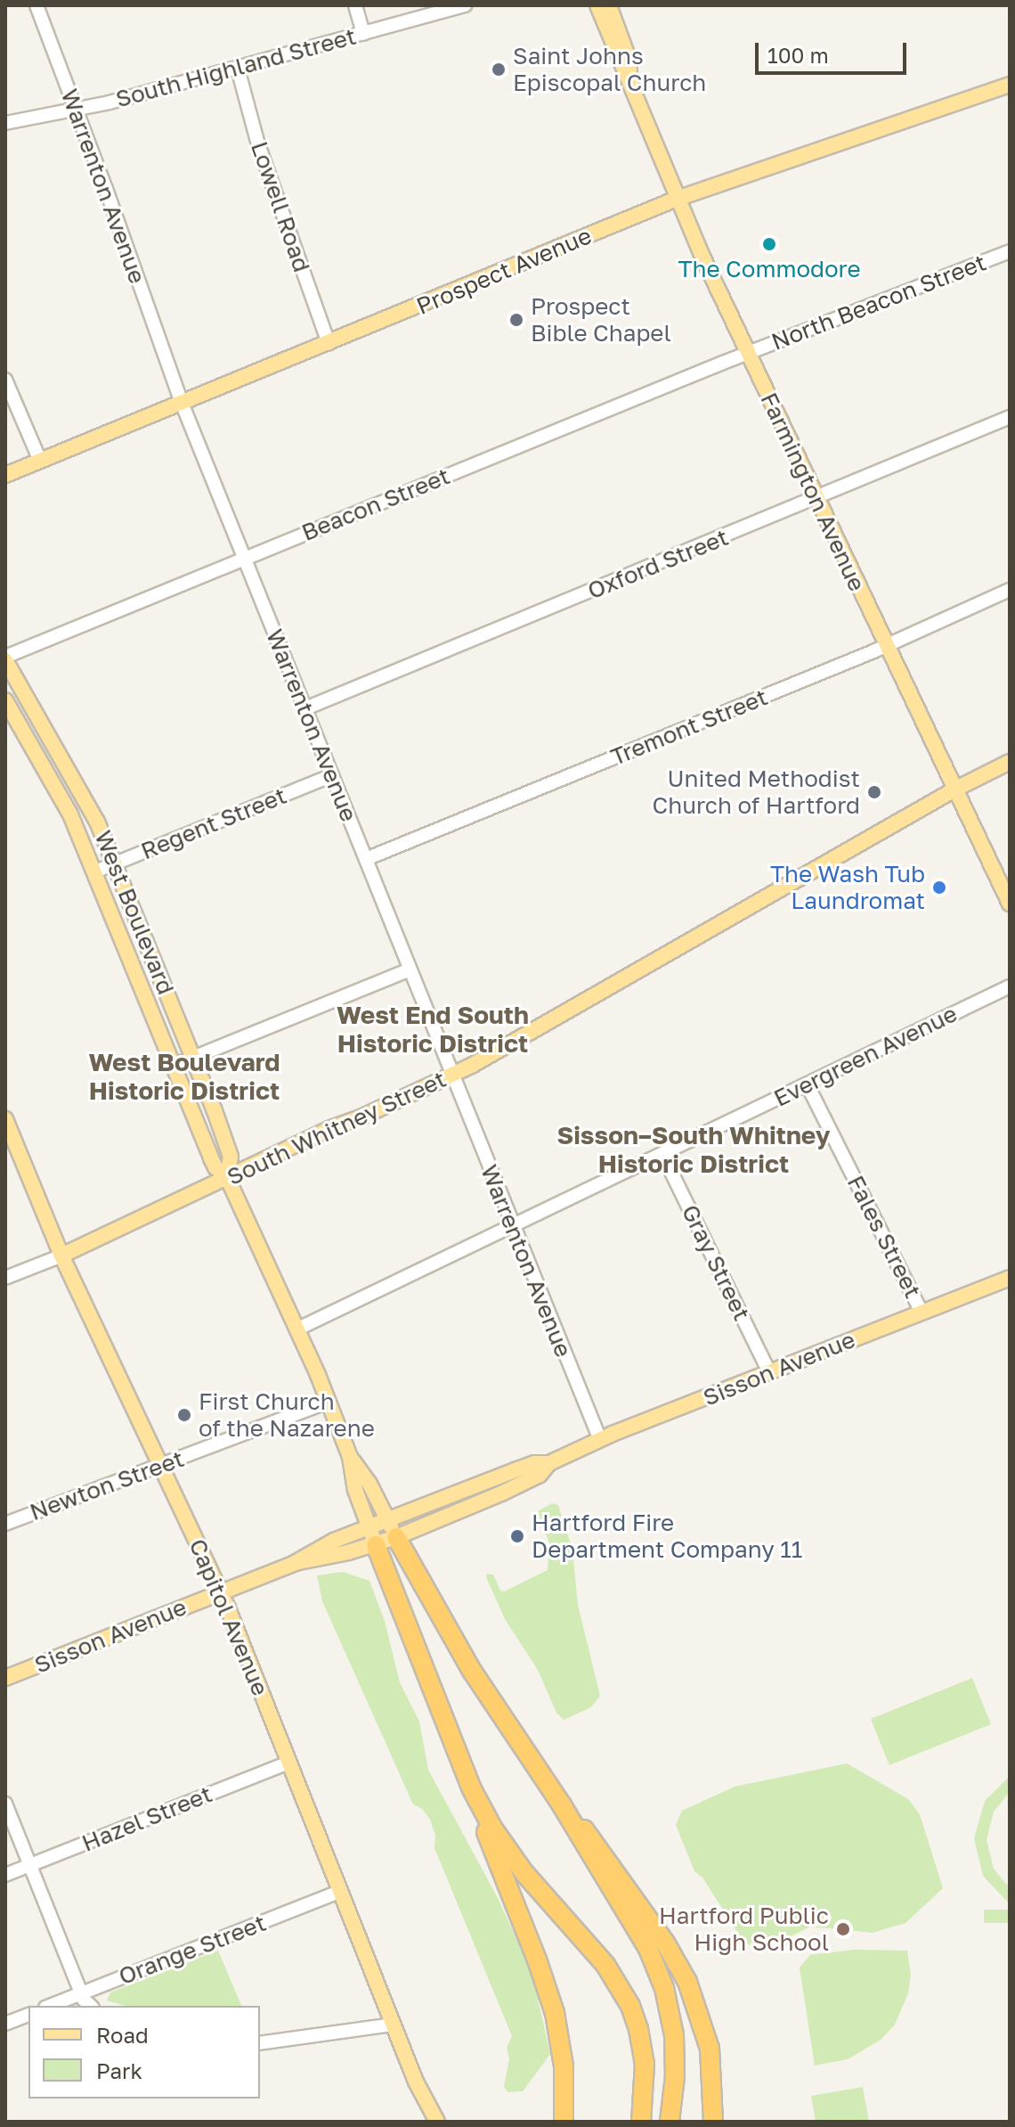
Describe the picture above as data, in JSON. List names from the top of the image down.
{
  "streets": {
    "main road": [
      "Prospect Avenue",
      "Farmington Avenue",
      "West Boulevard",
      "South Whitney Street",
      "Sisson Avenue",
      "Capitol Avenue"
    ],
    "street": [
      "South Highland Street",
      "Warrenton Avenue",
      "Lowell Road",
      "North Beacon Street",
      "Beacon Street",
      "Oxford Street",
      "Tremont Street",
      "Regent Street",
      "Evergreen Avenue",
      "Fales Street",
      "Gray Street",
      "Newton Street",
      "Hazel Street",
      "Orange Street"
    ]
  },
  "crossings": [
    ["South Highland Street", "Warrenton Avenue"],
    ["South Highland Street", "Lowell Road"],
    ["Warrenton Avenue", "Prospect Avenue"],
    ["Warrenton Avenue", "Beacon Street"],
    ["Warrenton Avenue", "Oxford Street"],
    ["Warrenton Avenue", "Tremont Street"],
    ["Warrenton Avenue", "Regent Street"],
    ["Warrenton Avenue", "Evergreen Avenue"],
    ["Warrenton Avenue", "South Whitney Street"],
    ["Warrenton Avenue", "Sisson Avenue"],
    ["Lowell Road", "Prospect Avenue"],
    ["Prospect Avenue", "Farmington Avenue"],
    ["North Beacon Street", "Farmington Avenue"],
    ["North Beacon Street", "Beacon Street"],
    ["Farmington Avenue", "Beacon Street"],
    ["Farmington Avenue", "Oxford Street"],
    ["Farmington Avenue", "Tremont Street"],
    ["Farmington Avenue", "South Whitney Street"],
    ["Beacon Street", "West Boulevard"],
    ["Regent Street", "West Boulevard"],
    ["West Boulevard", "Evergreen Avenue"],
    ["West Boulevard", "South Whitney Street"],
    ["West Boulevard", "Sisson Avenue"],
    ["West Boulevard", "Newton Street"],
    ["Evergreen Avenue", "Fales Street"],
    ["Evergreen Avenue", "Gray Street"],
    ["South Whitney Street", "Capitol Avenue"],
    ["Fales Street", "Sisson Avenue"],
    ["Gray Street", "Sisson Avenue"],
    ["Sisson Avenue", "Capitol Avenue"],
    ["Newton Street", "Capitol Avenue"],
    ["Capitol Avenue", "Hazel Street"],
    ["Capitol Avenue", "Orange Street"]
  ],
  "districts": ["West End South Historic District", "West Boulevard Historic District", "Sisson–South Whitney Historic District"],
  "places": [
    "Saint Johns Episcopal Church",
    "The Commodore",
    "Prospect Bible Chapel",
    "United Methodist Church of Hartford",
    "The Wash Tub Laundromat",
    "First Church of the Nazarene",
    "Hartford Fire Department Company 11",
    "Hartford Public High School"
  ],
  "legend": ["Road", "Park"],
  "scale_bar": "100 m"
}
